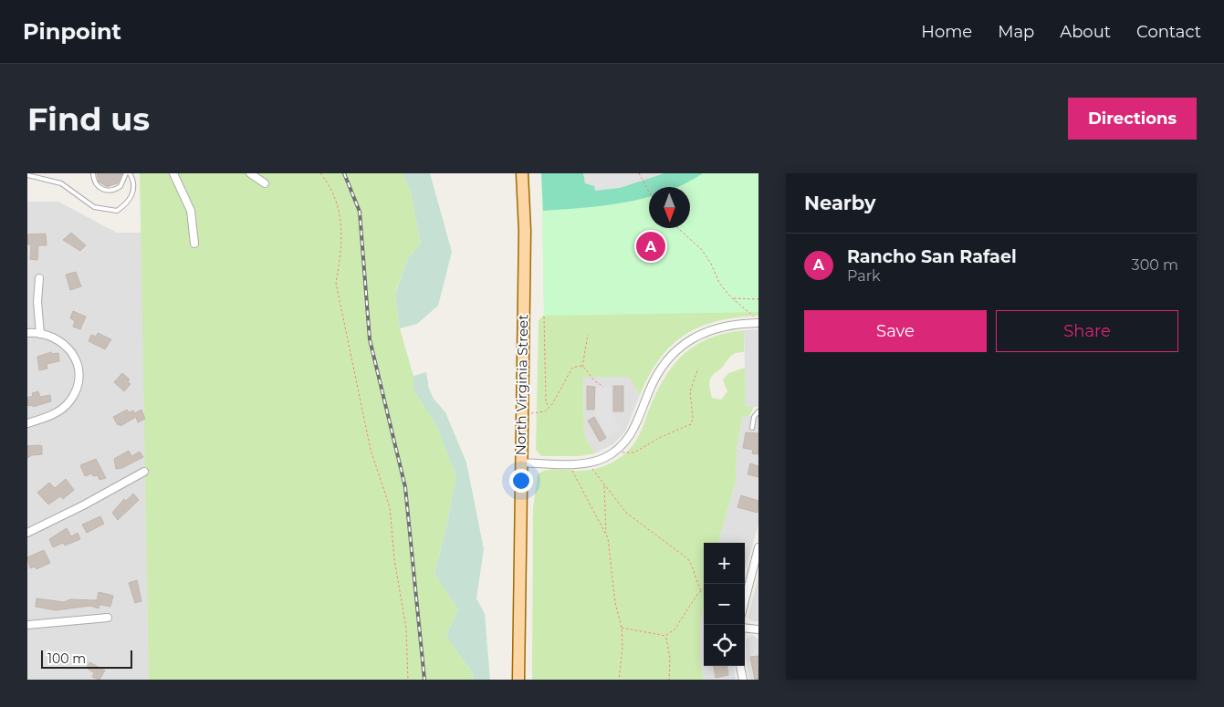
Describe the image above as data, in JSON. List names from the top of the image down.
{
  "streets": {
    "main road": ["North Virginia Street"]
  },
  "scale_bar": "100 m",
  "north": "bottom",
  "page": {
    "header": "Pinpoint",
    "nav": [
      "Home",
      "Map",
      "About",
      "Contact"
    ],
    "buttons": [
      "Directions",
      ["Save", "Share"]
    ],
    "title": "Find us",
    "heading": "Nearby",
    "pins": "A",
    "list": [
      {
        "mark": "A",
        "name": "Rancho San Rafael",
        "note": "Park",
        "value": "300 m"
      }
    ],
    "map_buttons": ["+", "−"],
    "scale": "100 m"
  }
}
